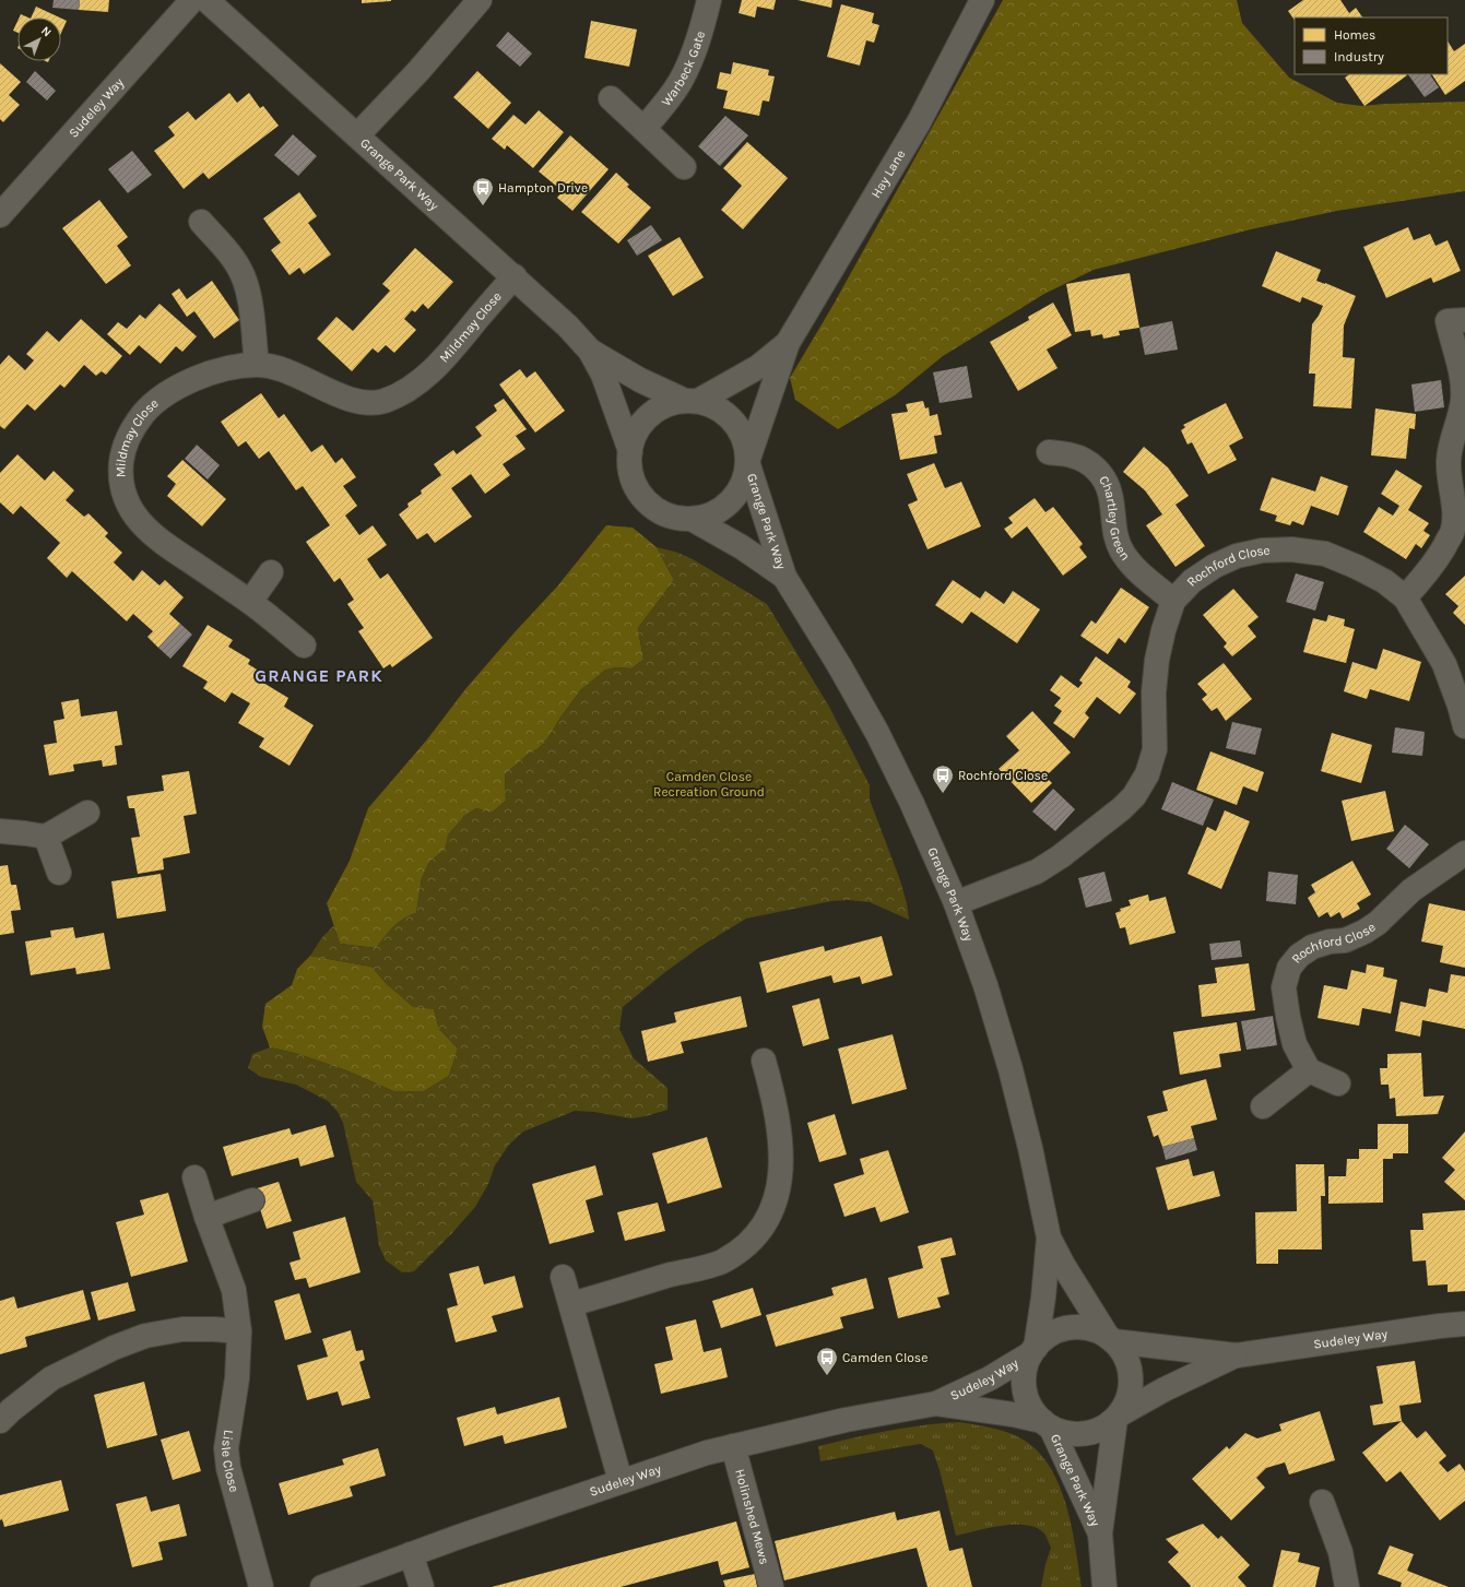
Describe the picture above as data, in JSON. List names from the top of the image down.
{
  "streets": {
    "street": [
      "Warbeck Gate",
      "Sudeley Way",
      "Grange Park Way",
      "Hay Lane",
      "Mildmay Close",
      "Chartley Green",
      "Rochford Close",
      "Lisle Close",
      "Holinshed Mews"
    ]
  },
  "crossings": [
    ["Sudeley Way", "Grange Park Way"],
    ["Sudeley Way", "Holinshed Mews"],
    ["Grange Park Way", "Hay Lane"],
    ["Grange Park Way", "Mildmay Close"],
    ["Grange Park Way", "Rochford Close"],
    ["Chartley Green", "Rochford Close"]
  ],
  "districts": ["GRANGE PARK"],
  "parks": ["Camden Close Recreation Ground"],
  "places": {
    "bus stop": ["Hampton Drive", "Rochford Close", "Camden Close"]
  },
  "legend": ["Homes", "Industry"],
  "north": "top right"
}
